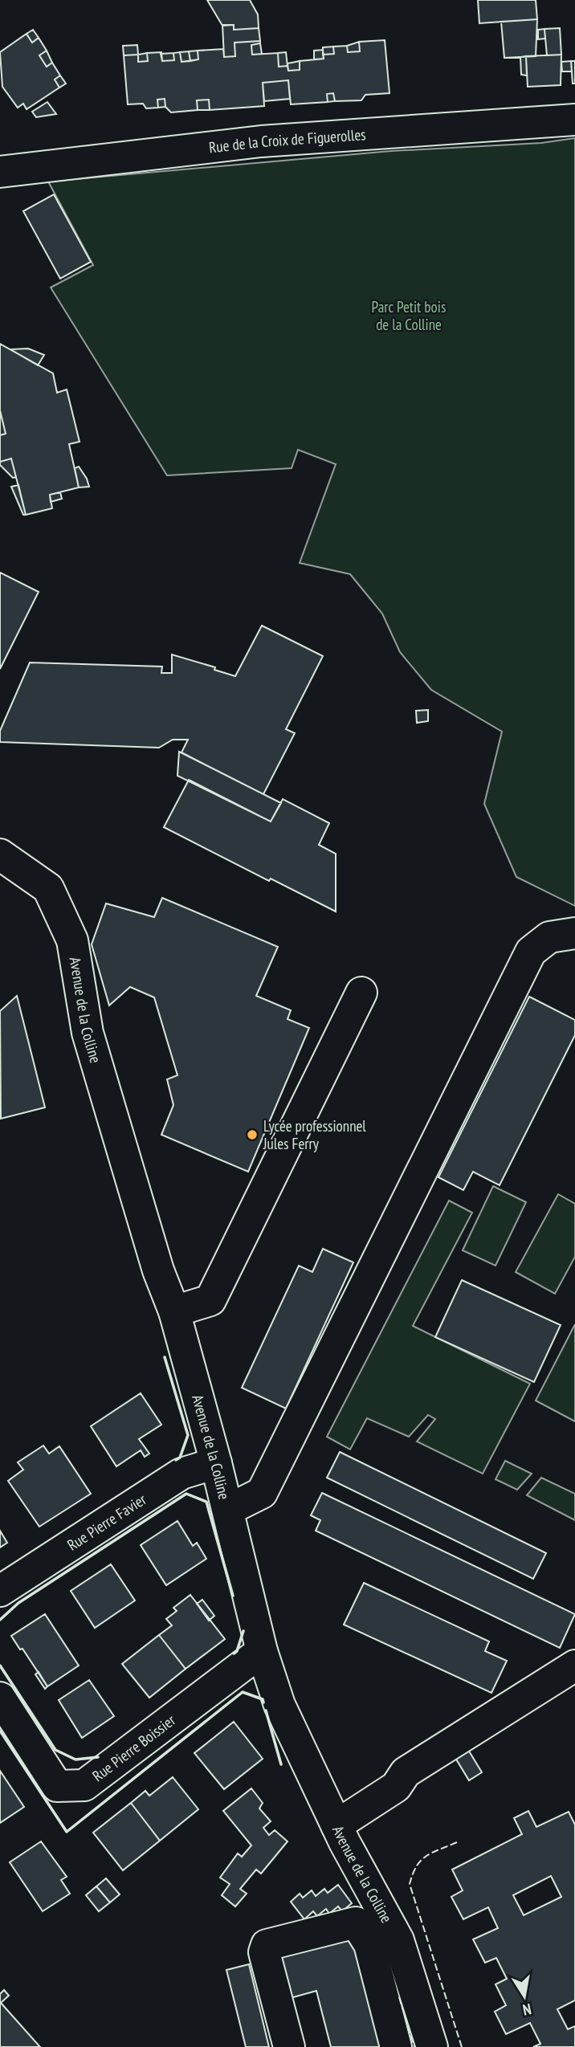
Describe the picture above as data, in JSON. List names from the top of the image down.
{
  "streets": {
    "street": [
      "Rue de la Croix de Figuerolles",
      "Avenue de la Colline",
      "Rue Pierre Favier",
      "Rue Pierre Boissier"
    ]
  },
  "crossings": [
    ["Avenue de la Colline", "Rue Pierre Favier"],
    ["Avenue de la Colline", "Rue Pierre Boissier"]
  ],
  "parks": ["Parc Petit bois de la Colline"],
  "places": ["Lycée professionnel Jules Ferry"],
  "north": "bottom"
}
